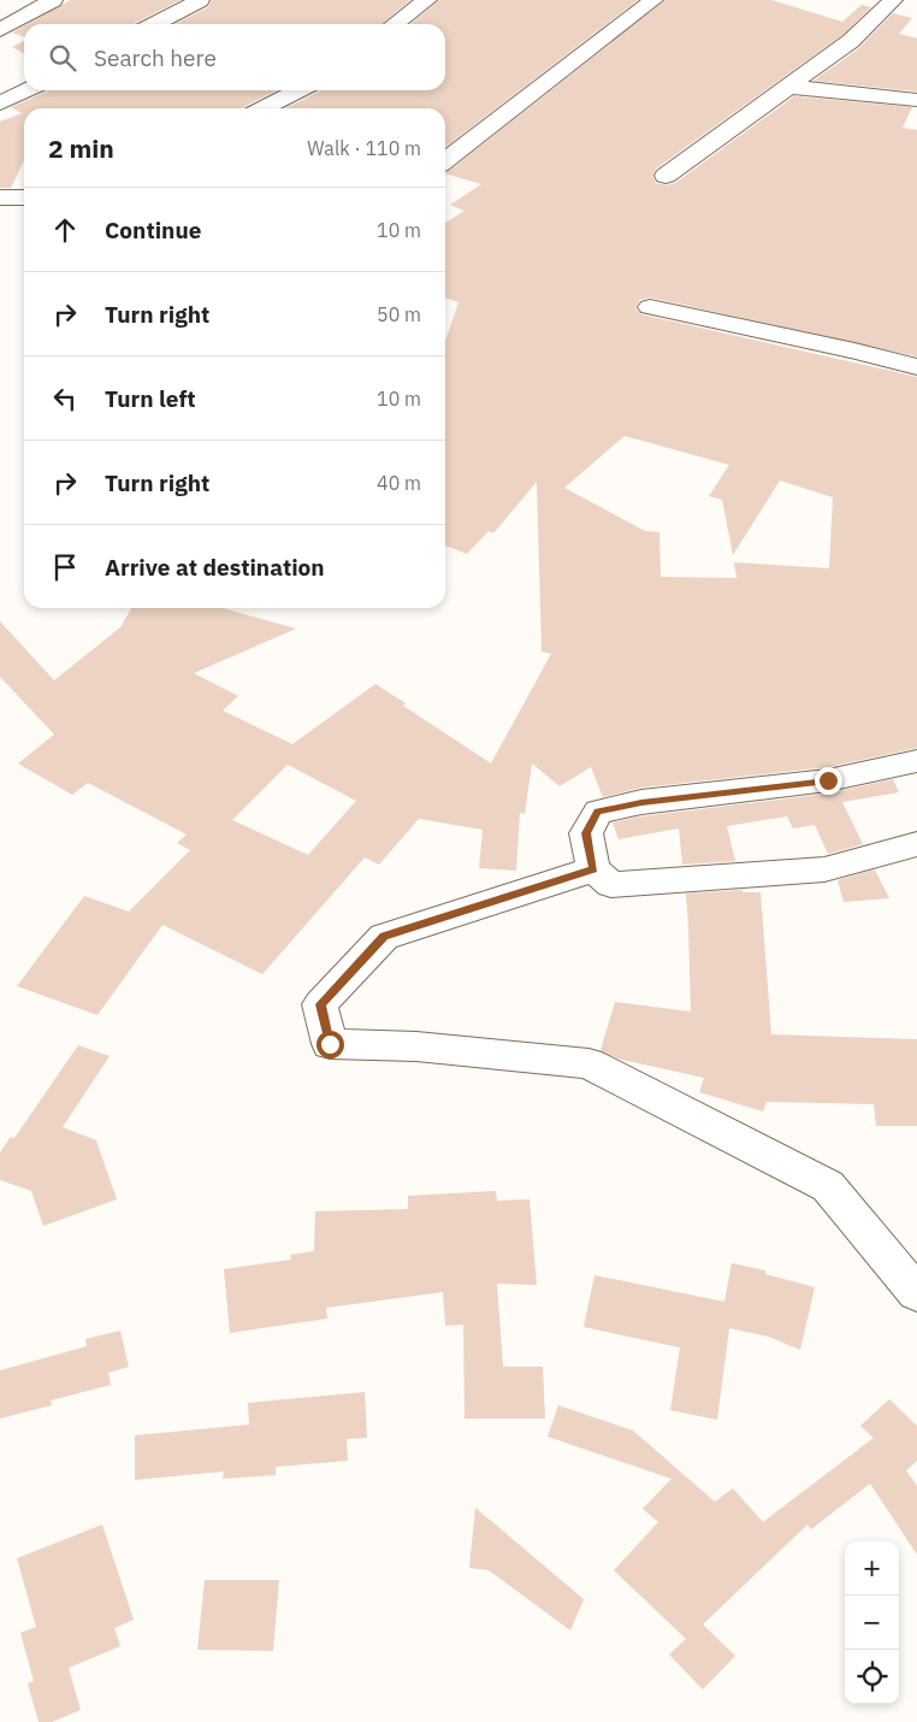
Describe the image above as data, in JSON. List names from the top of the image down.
{
  "page": {
    "search": "Search here",
    "heading": ["2 min", "Walk · 110 m"],
    "list": [
      ["Continue", "10 m"],
      ["Turn right", "50 m"],
      ["Turn left", "10 m"],
      ["Turn right", "40 m"],
      "Arrive at destination"
    ],
    "map_buttons": ["+", "−"]
  }
}
